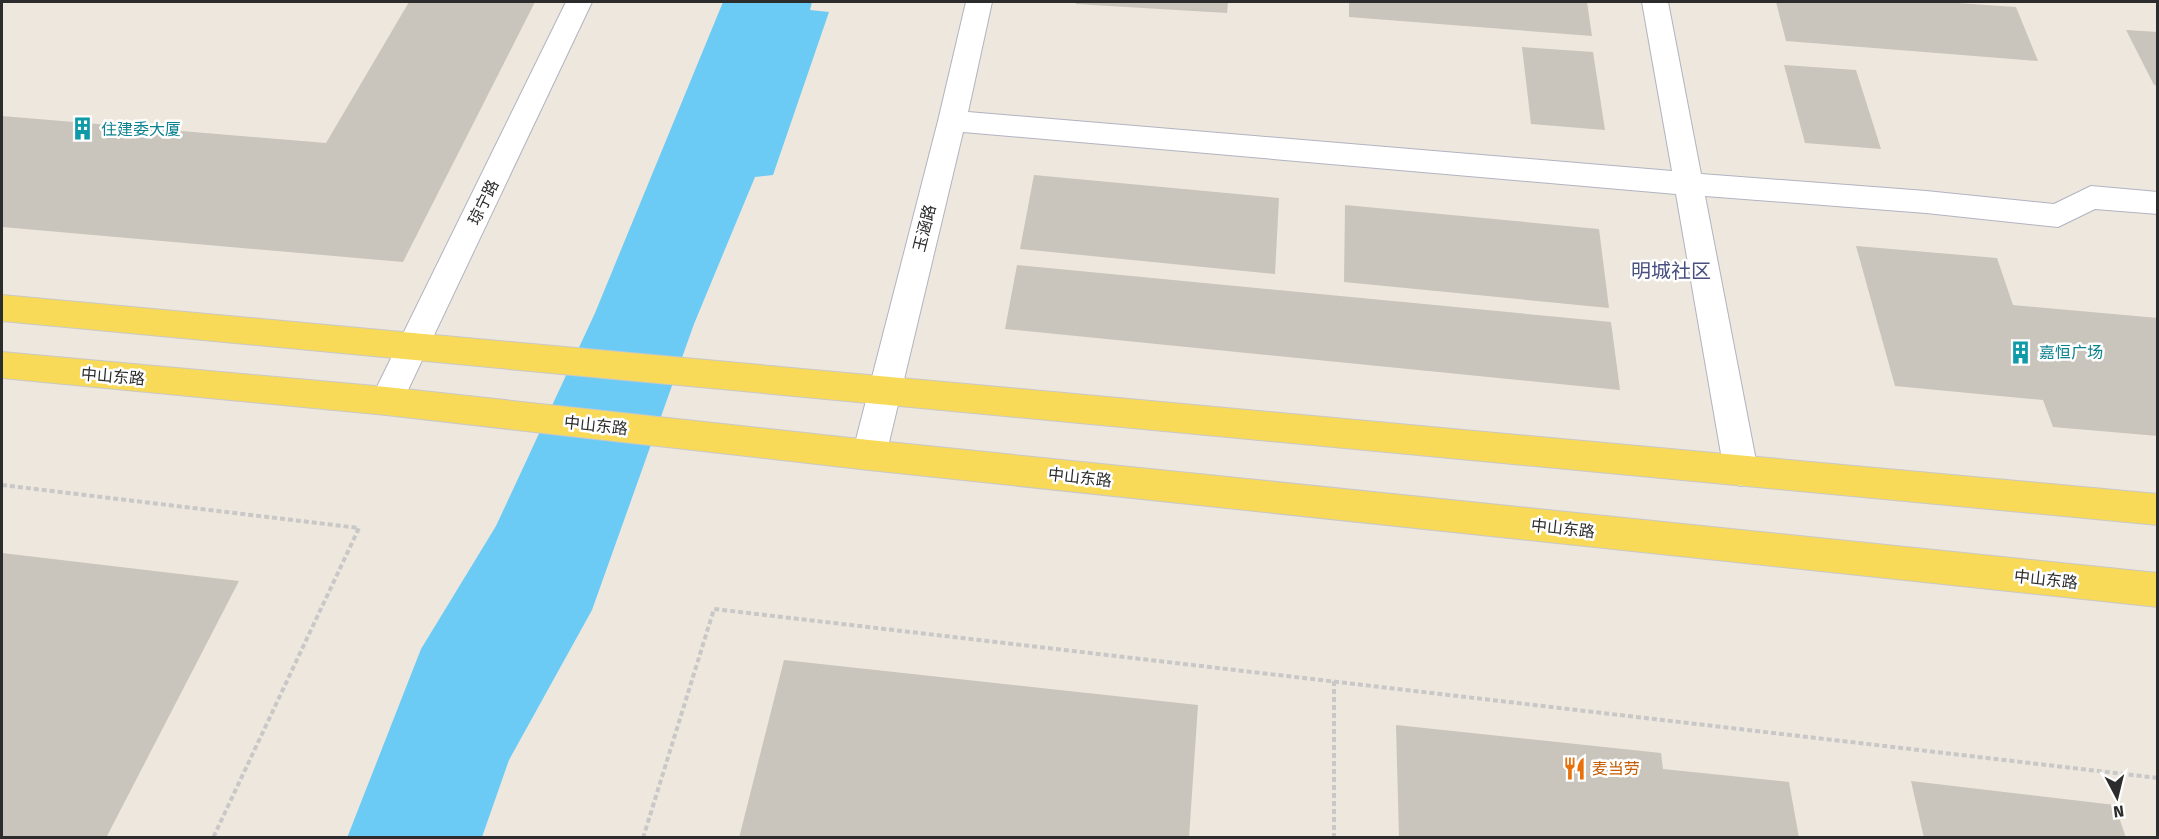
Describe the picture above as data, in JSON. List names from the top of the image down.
{
  "streets": {
    "main road": ["中山东路"],
    "street": ["琼宁路", "玉涵路"]
  },
  "crossings": [
    ["琼宁路", "中山东路"],
    ["玉涵路", "中山东路"]
  ],
  "districts": ["明城社区"],
  "places": {
    "building": ["住建委大厦", "嘉恒广场"],
    "restaurant": ["麦当劳"]
  },
  "north": "bottom"
}
